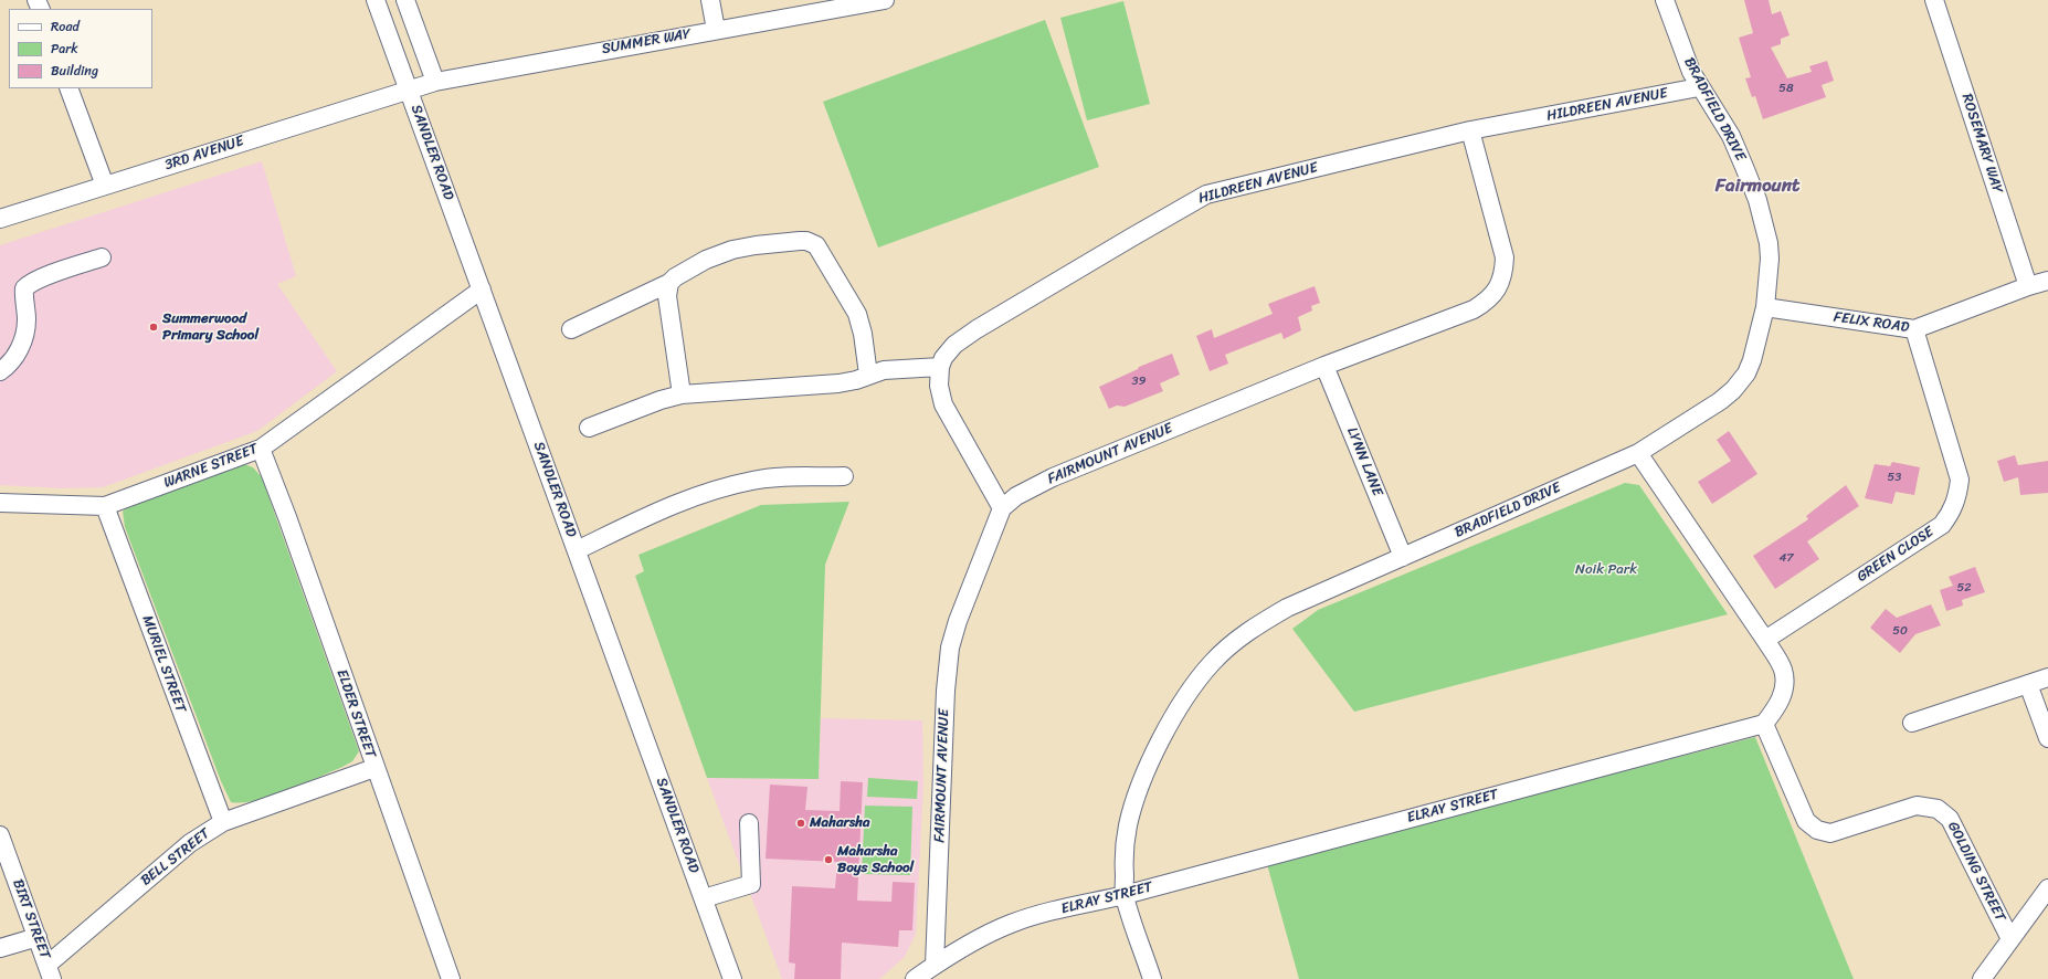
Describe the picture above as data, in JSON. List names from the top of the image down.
{
  "streets": {
    "street": [
      "SUMMER WAY",
      "HILDREEN AVENUE",
      "BRADFIELD DRIVE",
      "ROSEMARY WAY",
      "SANDLER ROAD",
      "3RD AVENUE",
      "FELIX ROAD",
      "FAIRMOUNT AVENUE",
      "LYNN LANE",
      "WARNE STREET",
      "GREEN CLOSE",
      "MURIEL STREET",
      "ELDER STREET",
      "ELRAY STREET",
      "BELL STREET",
      "GOLDING STREET",
      "BIRT STREET"
    ]
  },
  "crossings": [
    ["SUMMER WAY", "SANDLER ROAD"],
    ["SUMMER WAY", "3RD AVENUE"],
    ["HILDREEN AVENUE", "BRADFIELD DRIVE"],
    ["HILDREEN AVENUE", "FAIRMOUNT AVENUE"],
    ["BRADFIELD DRIVE", "FELIX ROAD"],
    ["BRADFIELD DRIVE", "LYNN LANE"],
    ["BRADFIELD DRIVE", "ELRAY STREET"],
    ["ROSEMARY WAY", "FELIX ROAD"],
    ["SANDLER ROAD", "3RD AVENUE"],
    ["SANDLER ROAD", "WARNE STREET"],
    ["FELIX ROAD", "GREEN CLOSE"],
    ["FAIRMOUNT AVENUE", "LYNN LANE"],
    ["FAIRMOUNT AVENUE", "ELRAY STREET"],
    ["WARNE STREET", "MURIEL STREET"],
    ["WARNE STREET", "ELDER STREET"],
    ["MURIEL STREET", "BELL STREET"],
    ["ELDER STREET", "BELL STREET"],
    ["ELRAY STREET", "GOLDING STREET"],
    ["BELL STREET", "BIRT STREET"]
  ],
  "districts": ["Fairmount"],
  "parks": ["Noik Park"],
  "places": ["Summerwood Primary School", "Maharsha", "Maharsha Boys School"],
  "house_numbers": [
    "58",
    "39",
    "53",
    "47",
    "52",
    "50"
  ],
  "legend": ["Road", "Park", "Building"]
}
